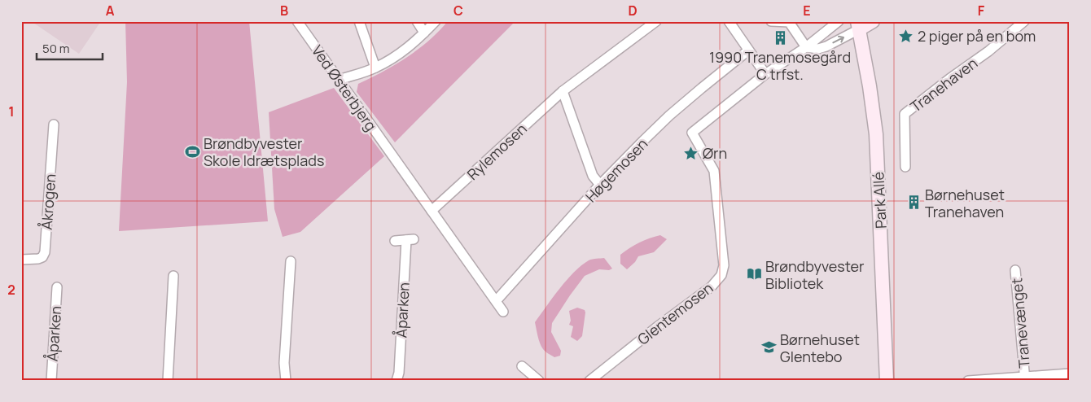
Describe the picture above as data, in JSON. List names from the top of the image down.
{
  "streets": {
    "street": [
      "Tranehaven",
      "Ved Østerbjerg",
      "Rylemosen",
      "Høgemosen",
      "Park Allé",
      "Åkrogen",
      "Åparken",
      "Glentemosen",
      "Tranevænget"
    ]
  },
  "crossings": [
    ["Ved Østerbjerg", "Rylemosen"]
  ],
  "places": {
    "place": ["2 piger på en bom", "Ørn"],
    "building": ["1990 Tranemosegård C trfst.", "Børnehuset Tranehaven"],
    "sports": ["Brøndbyvester Skole Idrætsplads"],
    "library": ["Brøndbyvester Bibliotek"],
    "school or university": ["Børnehuset Glentebo"]
  },
  "scale_bar": "50 m",
  "grid": {
    "columns": [
      "A",
      "B",
      "C",
      "D",
      "E",
      "F"
    ],
    "rows": ["1", "2"]
  }
}
